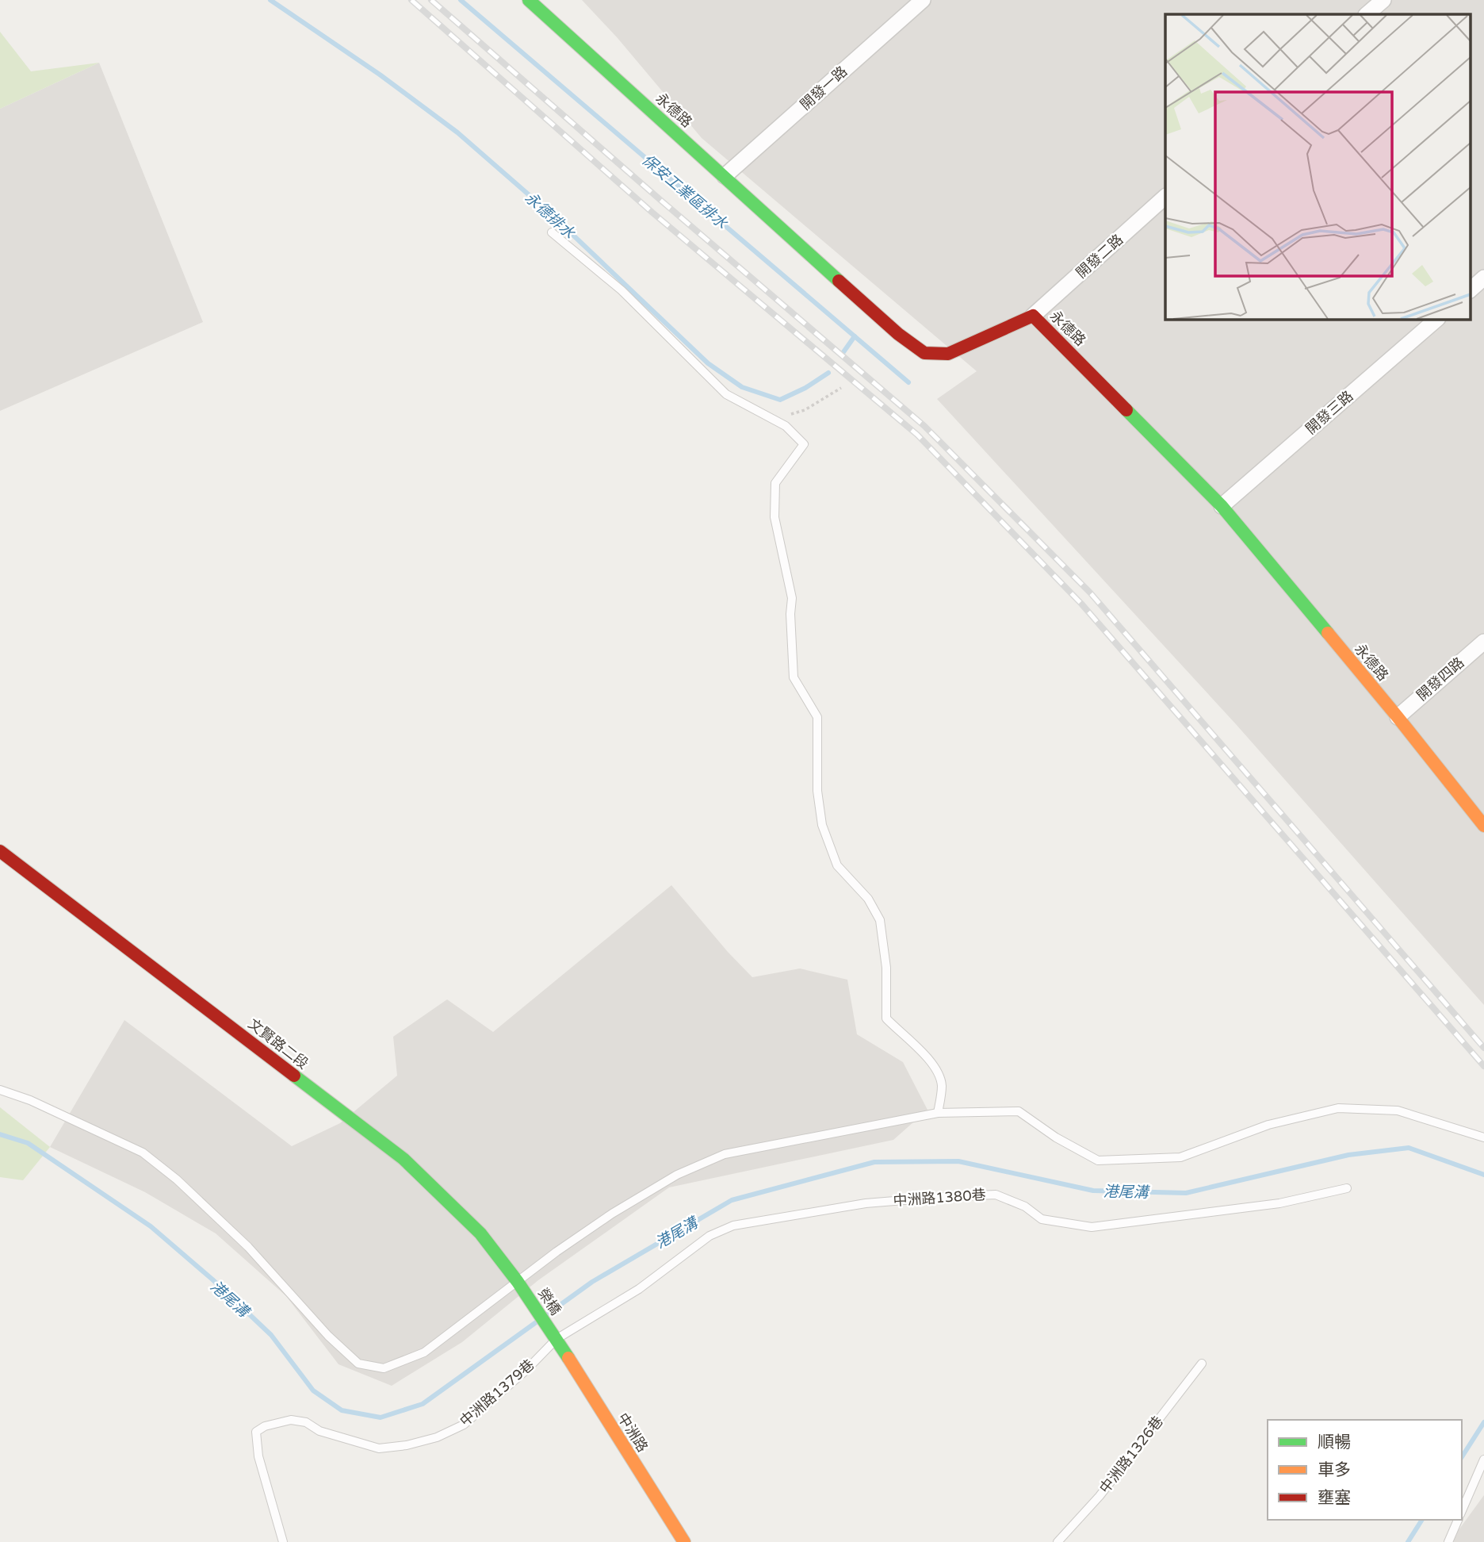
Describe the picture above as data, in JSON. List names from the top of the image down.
{
  "streets": {
    "street": [
      "開發一路",
      "永德路",
      "開發二路",
      "開發三路",
      "開發四路",
      "文賢路二段",
      "榮橋",
      "中洲路"
    ],
    "lane": ["中洲路1380巷", "中洲路1379巷", "中洲路1326巷"]
  },
  "crossings": [
    ["開發一路", "永德路"],
    ["永德路", "開發二路"],
    ["永德路", "開發三路"],
    ["永德路", "開發四路"],
    ["文賢路二段", "榮橋"],
    ["中洲路1380巷", "榮橋"],
    ["中洲路1380巷", "中洲路1379巷"],
    ["中洲路1380巷", "中洲路"],
    ["榮橋", "中洲路1379巷"],
    ["榮橋", "中洲路"],
    ["中洲路1379巷", "中洲路"]
  ],
  "water": ["保安工業區排水", "永德排水", "港尾溝"],
  "legend": ["順暢", "車多", "壅塞"]
}
